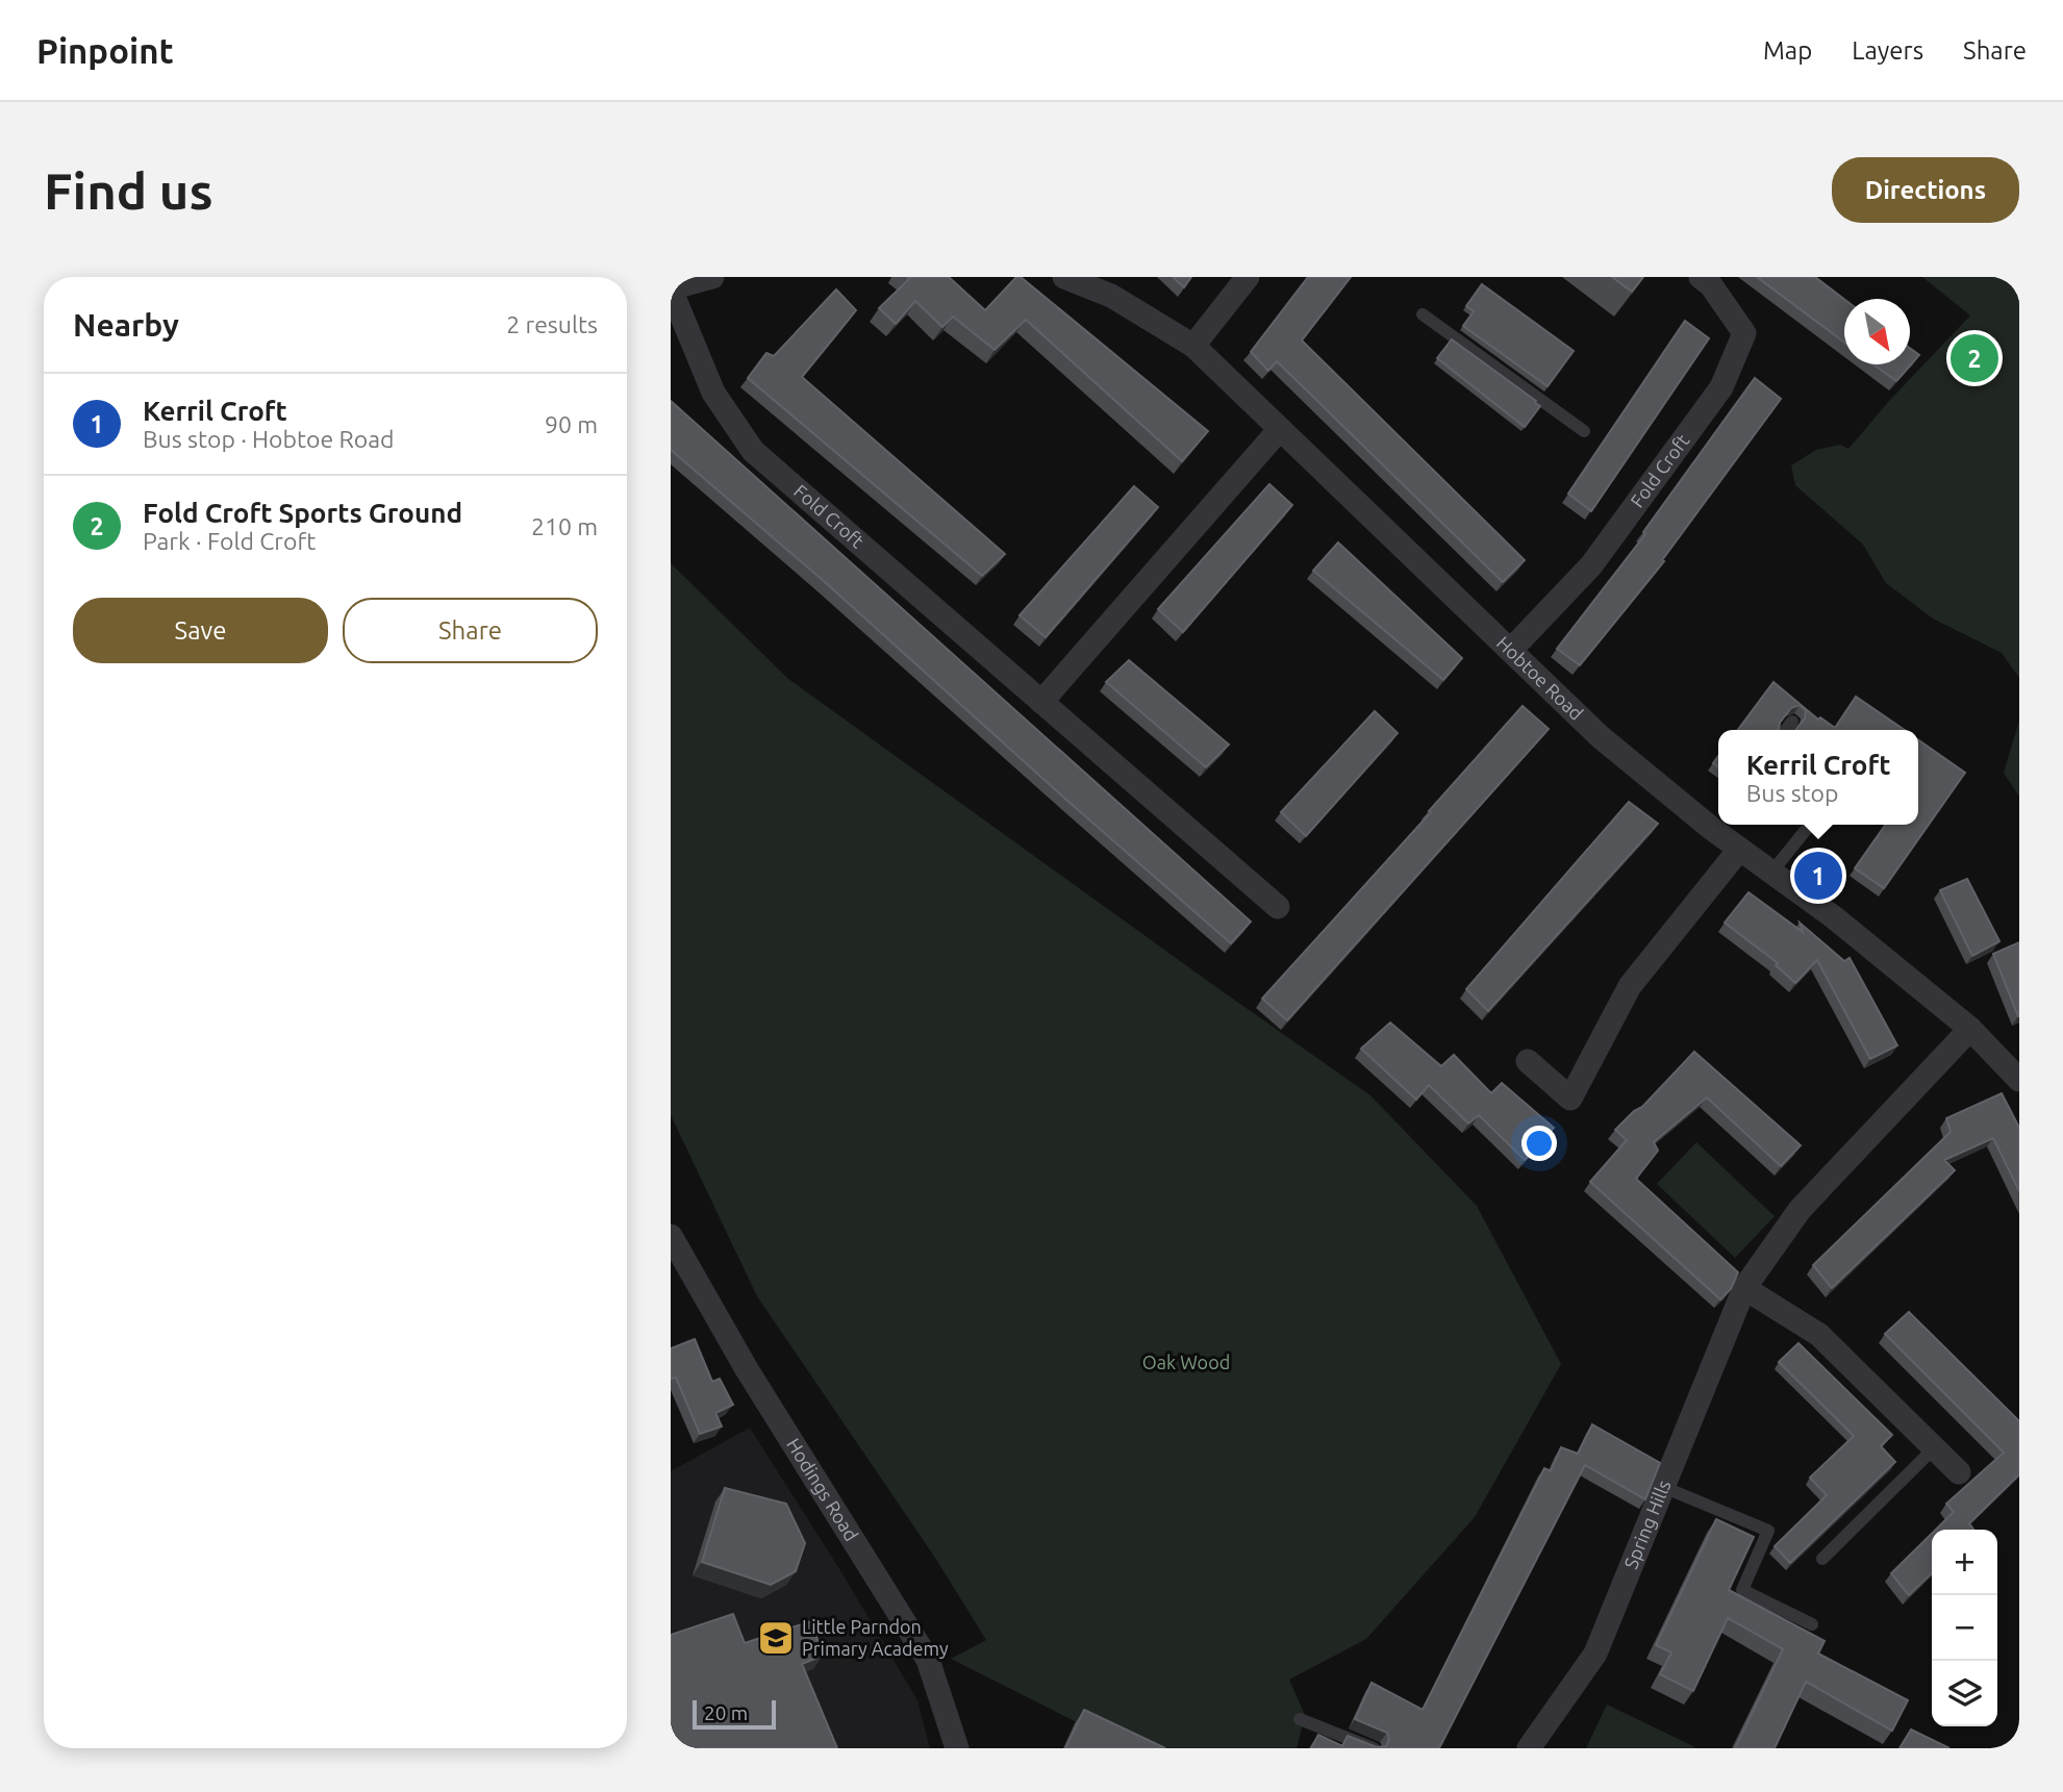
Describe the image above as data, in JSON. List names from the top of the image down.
{
  "streets": {
    "street": [
      "Fold Croft",
      "Hobtoe Road",
      "Hodings Road",
      "Spring Hills"
    ]
  },
  "crossings": [
    ["Fold Croft", "Hobtoe Road"],
    ["Hobtoe Road", "Spring Hills"]
  ],
  "parks": ["Oak Wood"],
  "places": {
    "school or university": ["Little Parndon Primary Academy"]
  },
  "scale_bar": "20 m",
  "north": "bottom right",
  "page": {
    "header": "Pinpoint",
    "nav": ["Map", "Layers", "Share"],
    "buttons": [
      "Directions",
      ["Save", "Share"]
    ],
    "title": "Find us",
    "heading": ["Nearby", "2 results"],
    "pins": ["2", "1"],
    "list": [
      {
        "mark": "1",
        "name": "Kerril Croft",
        "note": "Bus stop · Hobtoe Road",
        "value": "90 m"
      },
      {
        "mark": "2",
        "name": "Fold Croft Sports Ground",
        "note": "Park · Fold Croft",
        "value": "210 m"
      }
    ],
    "popup": ["Kerril Croft", "Bus stop"],
    "map_buttons": ["+", "−"],
    "scale": "20 m"
  }
}
